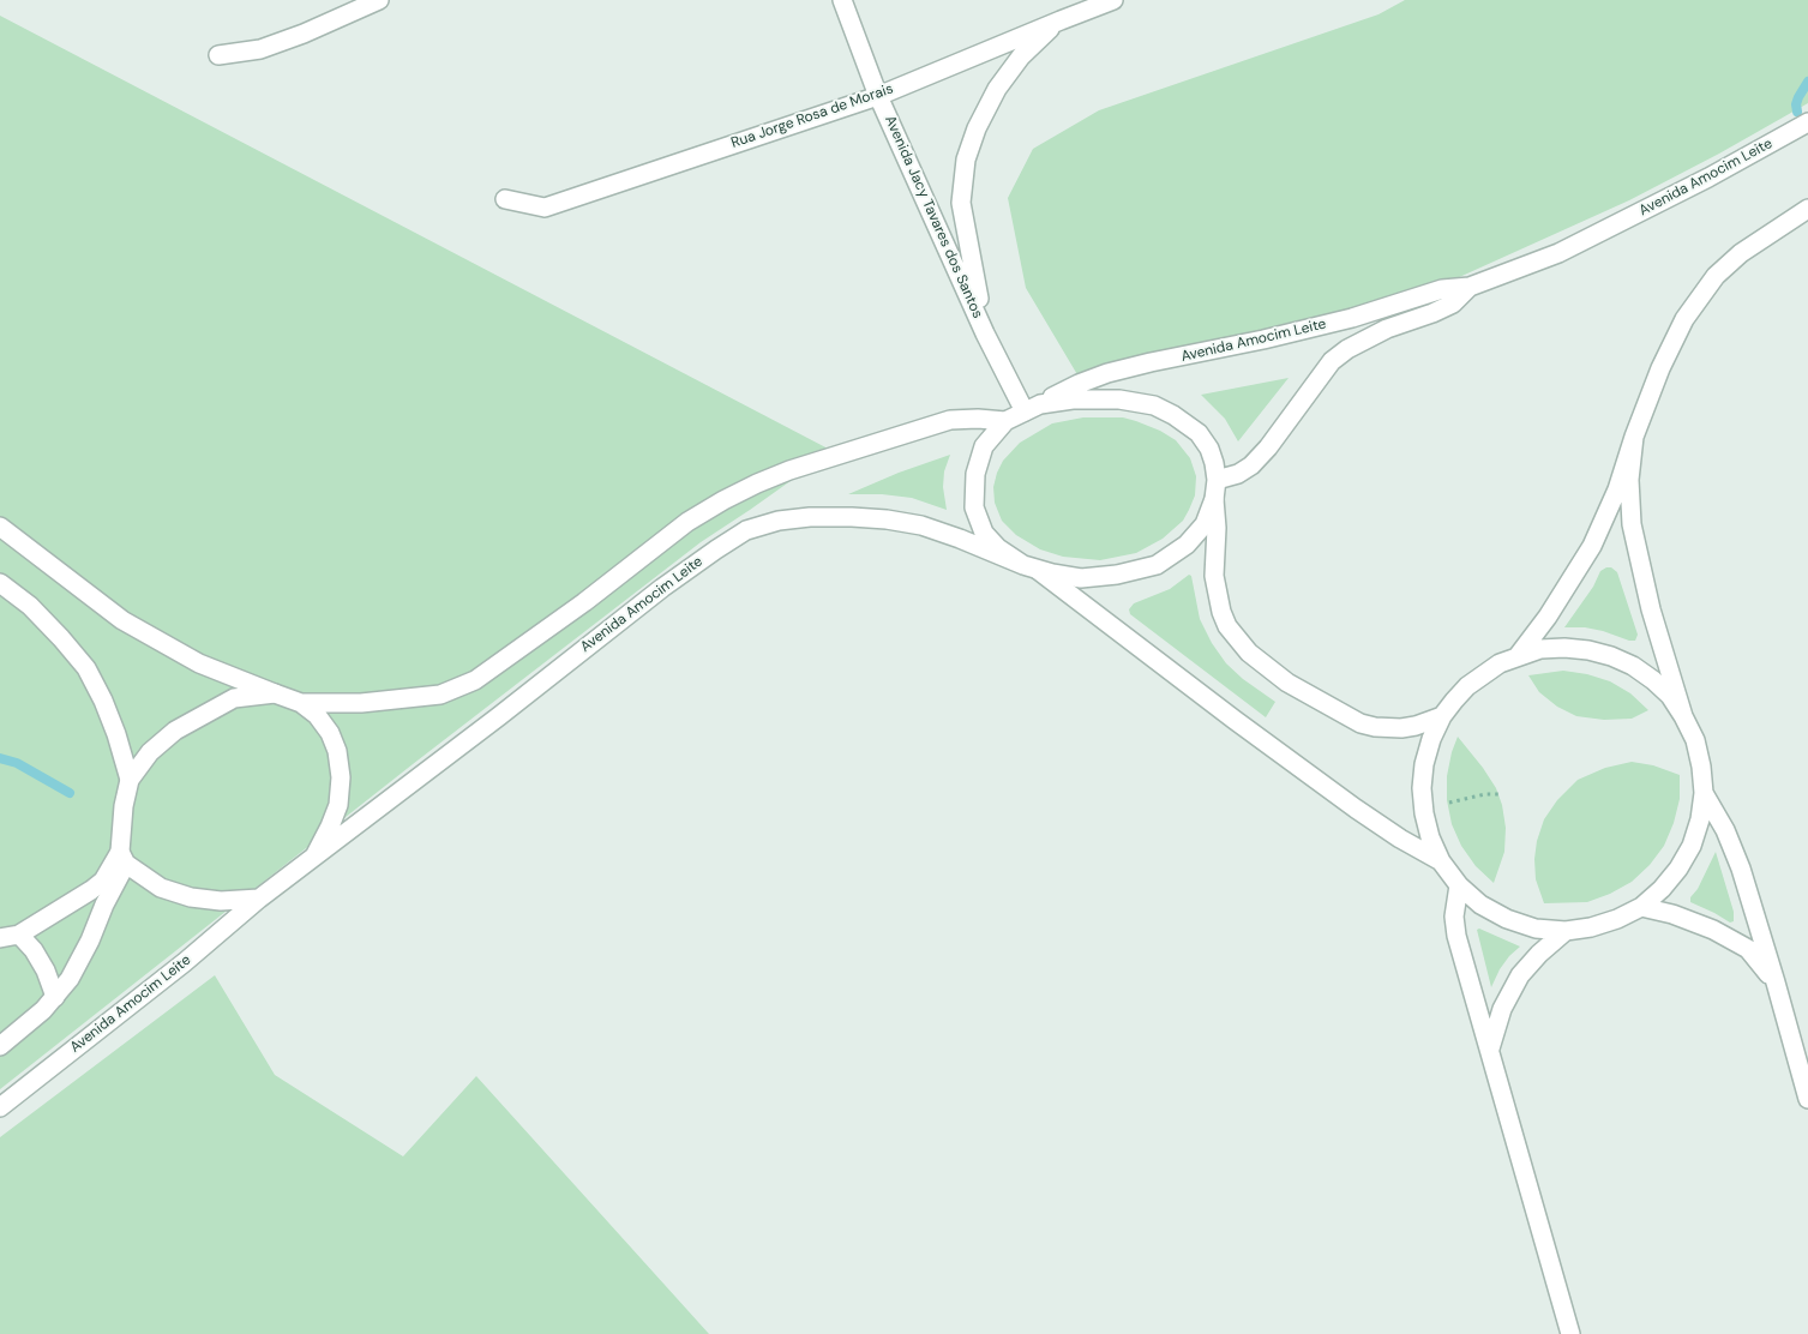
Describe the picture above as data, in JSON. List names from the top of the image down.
{
  "streets": {
    "street": ["Rua Jorge Rosa de Morais", "Avenida Amocim Leite", "Avenida Jacy Tavares dos Santos"]
  },
  "crossings": [
    ["Rua Jorge Rosa de Morais", "Avenida Jacy Tavares dos Santos"],
    ["Avenida Amocim Leite", "Avenida Jacy Tavares dos Santos"]
  ]
}
